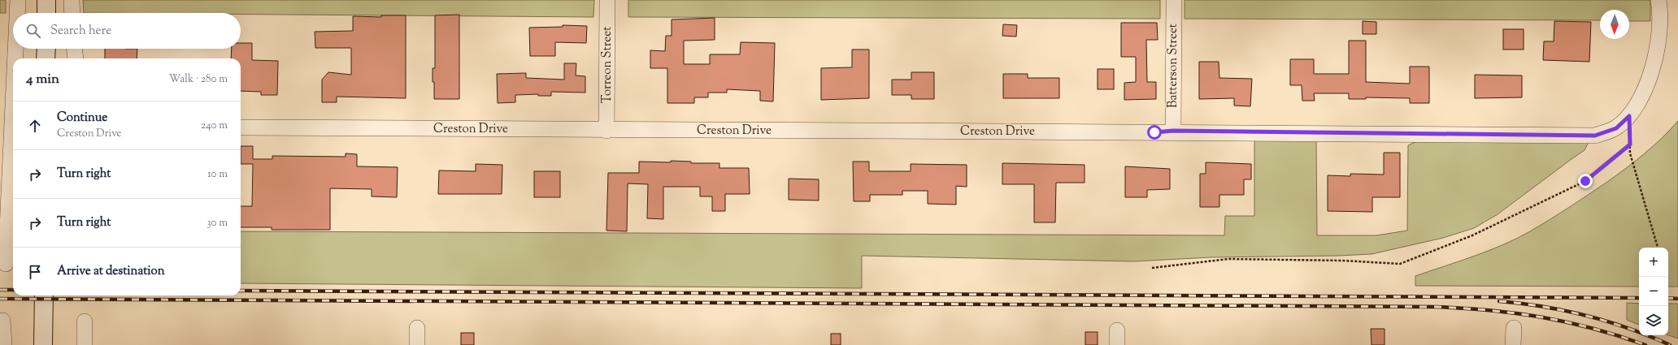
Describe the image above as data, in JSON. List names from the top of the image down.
{
  "streets": {
    "street": ["Torreon Street", "Batterson Street", "Creston Drive"]
  },
  "crossings": [
    ["Torreon Street", "Creston Drive"],
    ["Batterson Street", "Creston Drive"]
  ],
  "north": "bottom",
  "page": {
    "search": "Search here",
    "heading": ["4 min", "Walk · 280 m"],
    "list": [
      ["Continue", "Creston Drive", "240 m"],
      ["Turn right", "10 m"],
      ["Turn right", "30 m"],
      "Arrive at destination"
    ],
    "map_buttons": ["+", "−"]
  }
}
